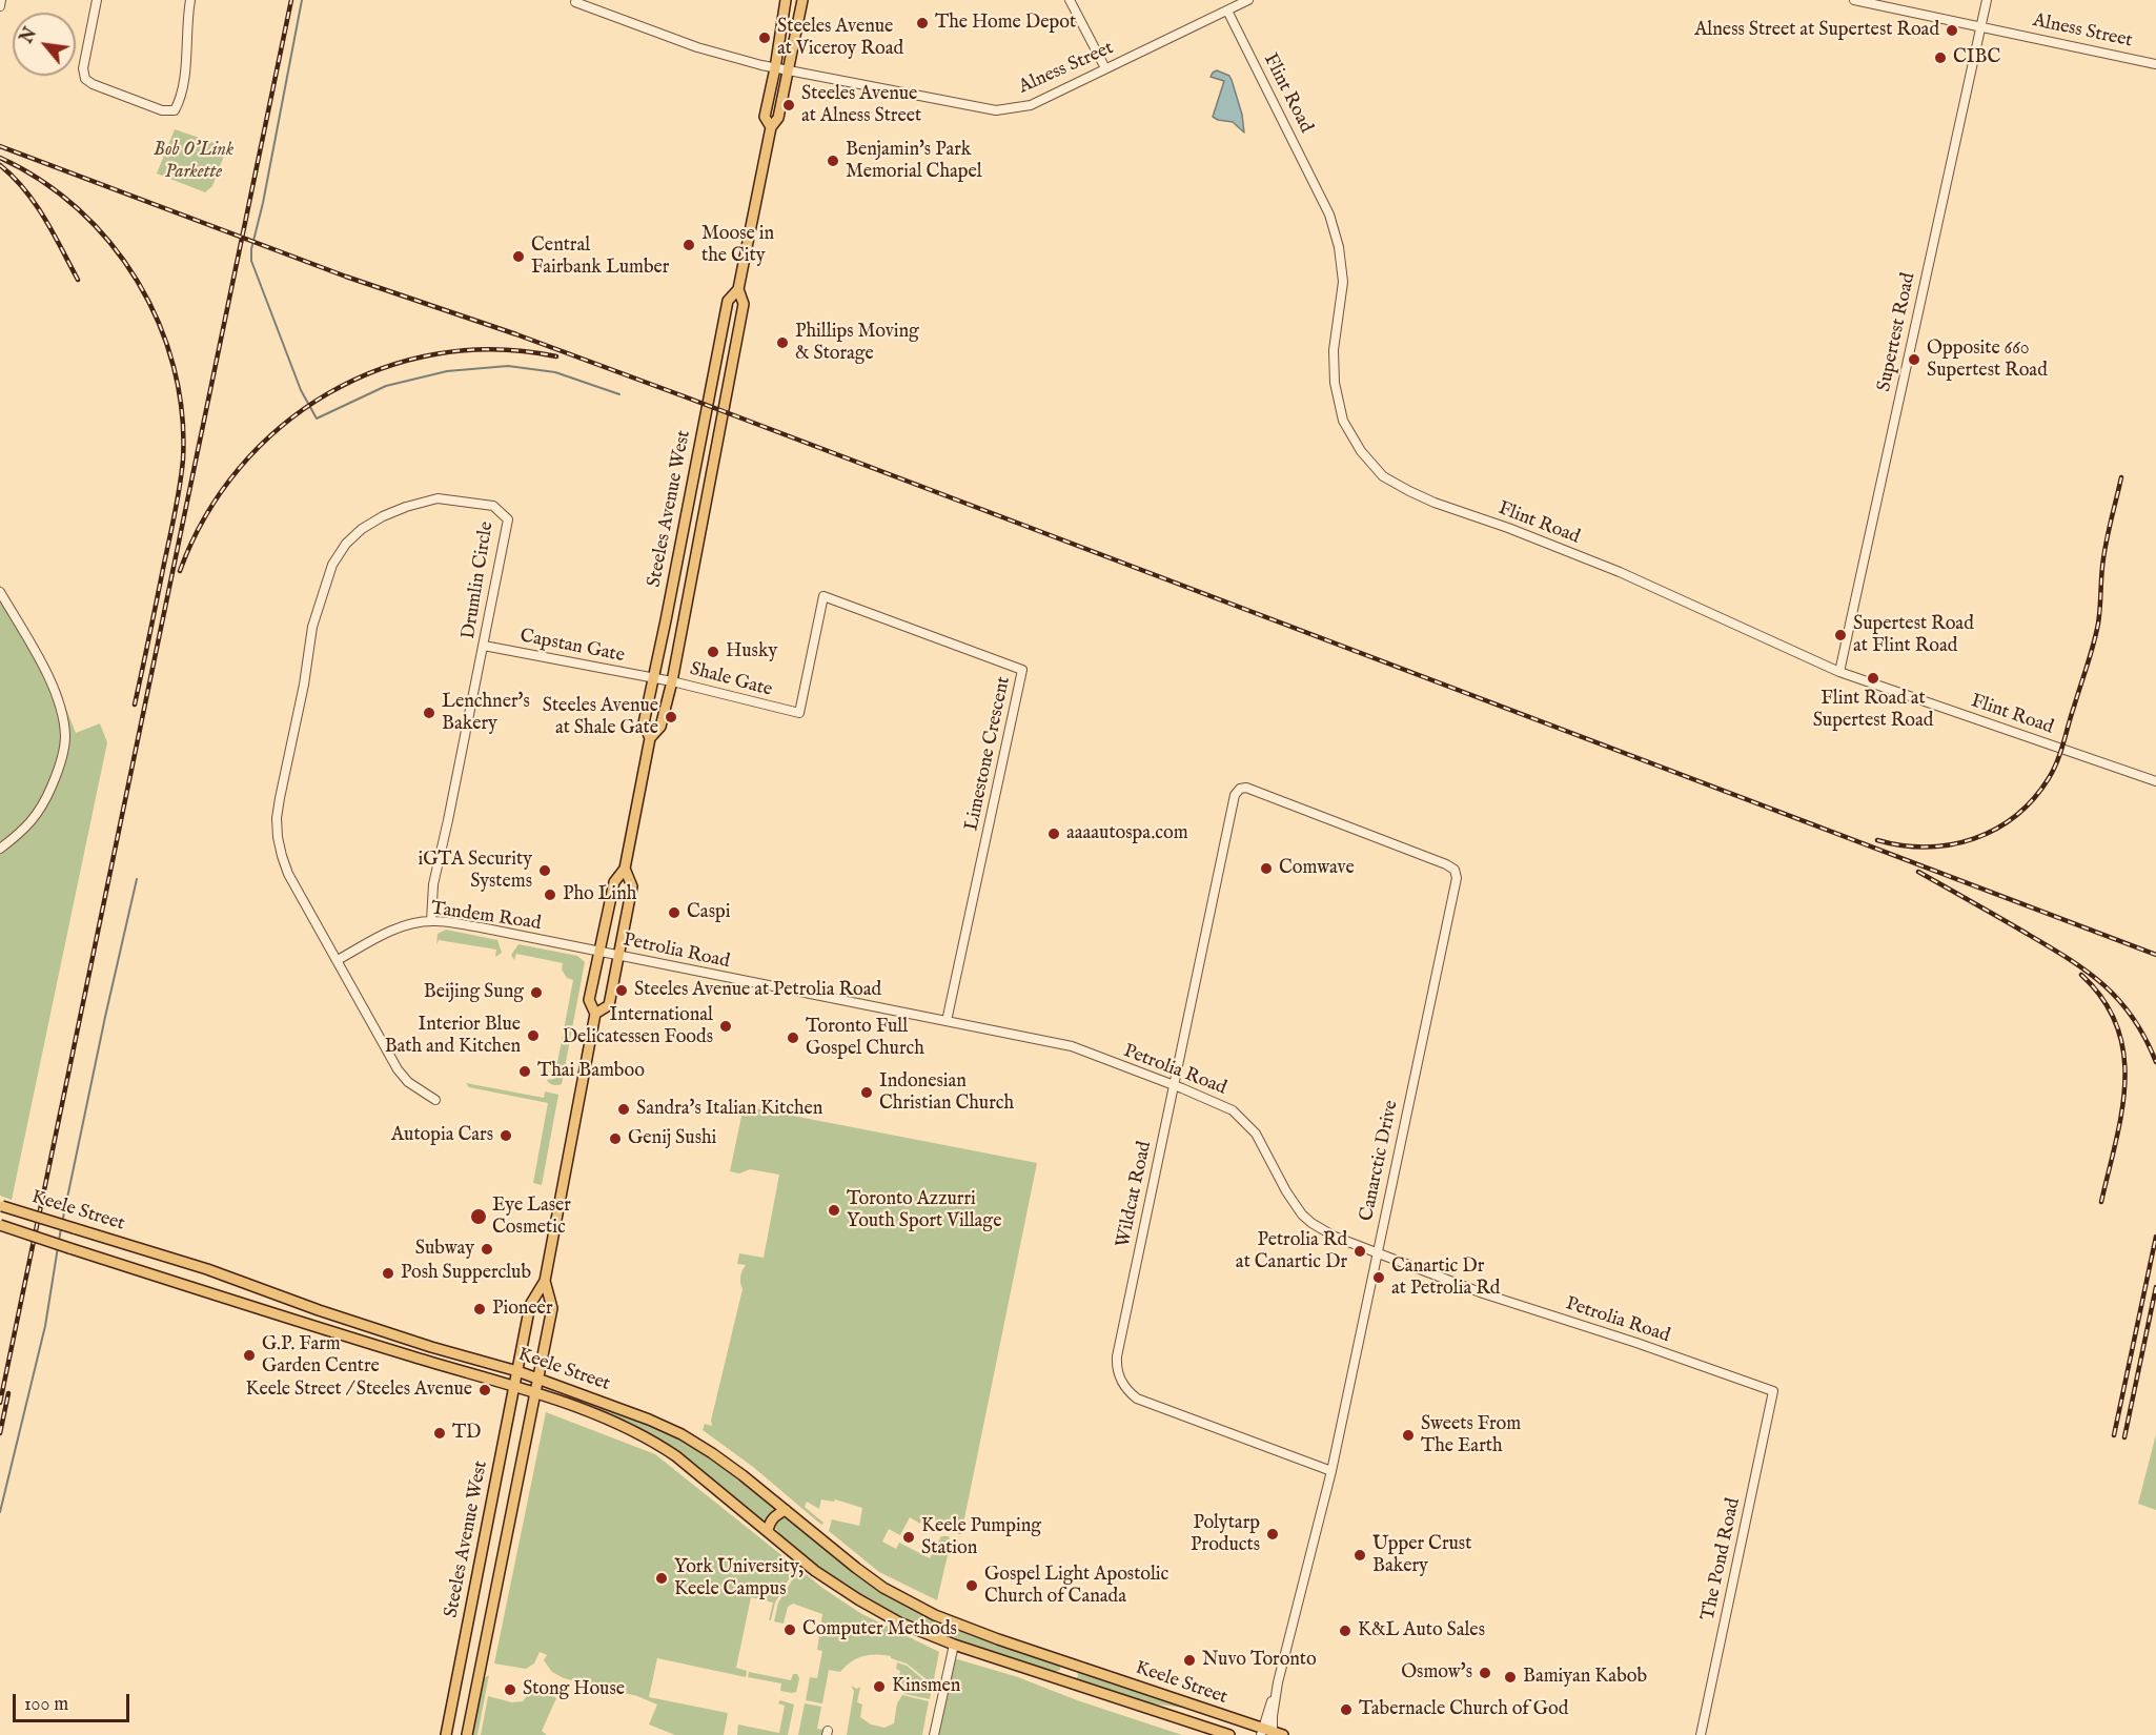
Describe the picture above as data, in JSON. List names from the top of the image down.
{
  "streets": {
    "main road": ["Steeles Avenue West", "Keele Street"],
    "street": [
      "Alness Street",
      "Flint Road",
      "Supertest Road",
      "Drumlin Circle",
      "Capstan Gate",
      "Shale Gate",
      "Limestone Crescent",
      "Tandem Road",
      "Petrolia Road",
      "Canarctic Drive",
      "Wildcat Road",
      "The Pond Road"
    ]
  },
  "crossings": [
    ["Alness Street", "Flint Road"],
    ["Alness Street", "Supertest Road"],
    ["Alness Street", "Steeles Avenue West"],
    ["Flint Road", "Supertest Road"],
    ["Steeles Avenue West", "Capstan Gate"],
    ["Steeles Avenue West", "Shale Gate"],
    ["Steeles Avenue West", "Tandem Road"],
    ["Steeles Avenue West", "Petrolia Road"],
    ["Steeles Avenue West", "Keele Street"],
    ["Drumlin Circle", "Capstan Gate"],
    ["Drumlin Circle", "Tandem Road"],
    ["Capstan Gate", "Shale Gate"],
    ["Shale Gate", "Limestone Crescent"],
    ["Limestone Crescent", "Petrolia Road"],
    ["Tandem Road", "Petrolia Road"],
    ["Petrolia Road", "Canarctic Drive"],
    ["Petrolia Road", "Wildcat Road"],
    ["Petrolia Road", "The Pond Road"],
    ["Canarctic Drive", "Wildcat Road"],
    ["Canarctic Drive", "Keele Street"]
  ],
  "parks": ["Bob O'Link Parkette"],
  "places": [
    "The Home Depot",
    "Alness Street at Supertest Road",
    "Steeles Avenue at Viceroy Road",
    "CIBC",
    "Steeles Avenue at Alness Street",
    "Benjamin's Park Memorial Chapel",
    "Moose in the City",
    "Central Fairbank Lumber",
    "Phillips Moving & Storage",
    "Opposite 660 Supertest Road",
    "Supertest Road at Flint Road",
    "Husky",
    "Flint Road at Supertest Road",
    "Lenchner's Bakery",
    "Steeles Avenue at Shale Gate",
    "aaaautospa.com",
    "Comwave",
    "iGTA Security Systems",
    "Pho Linh",
    "Caspi",
    "Steeles Avenue at Petrolia Road",
    "Beijing Sung",
    "International Delicatessen Foods",
    "Interior Blue Bath and Kitchen",
    "Toronto Full Gospel Church",
    "Thai Bamboo",
    "Indonesian Christian Church",
    "Sandra's Italian Kitchen",
    "Autopia Cars",
    "Genij Sushi",
    "Toronto Azzurri Youth Sport Village",
    "Eye Laser Cosmetic",
    "Subway",
    "Petrolia Rd at Canartic Dr",
    "Posh Supperclub",
    "Canartic Dr at Petrolia Rd",
    "Pioneer",
    "G.P. Farm Garden Centre",
    "Keele Street / Steeles Avenue",
    "TD",
    "Sweets From The Earth",
    "Polytarp Products",
    "Keele Pumping Station",
    "Upper Crust Bakery",
    "York University, Keele Campus",
    "Gospel Light Apostolic Church of Canada",
    "Computer Methods",
    "K&L Auto Sales",
    "Nuvo Toronto",
    "Osmow's",
    "Bamiyan Kabob",
    "Kinsmen",
    "Stong House",
    "Tabernacle Church of God"
  ],
  "scale_bar": "100 m",
  "north": "top left"
}
